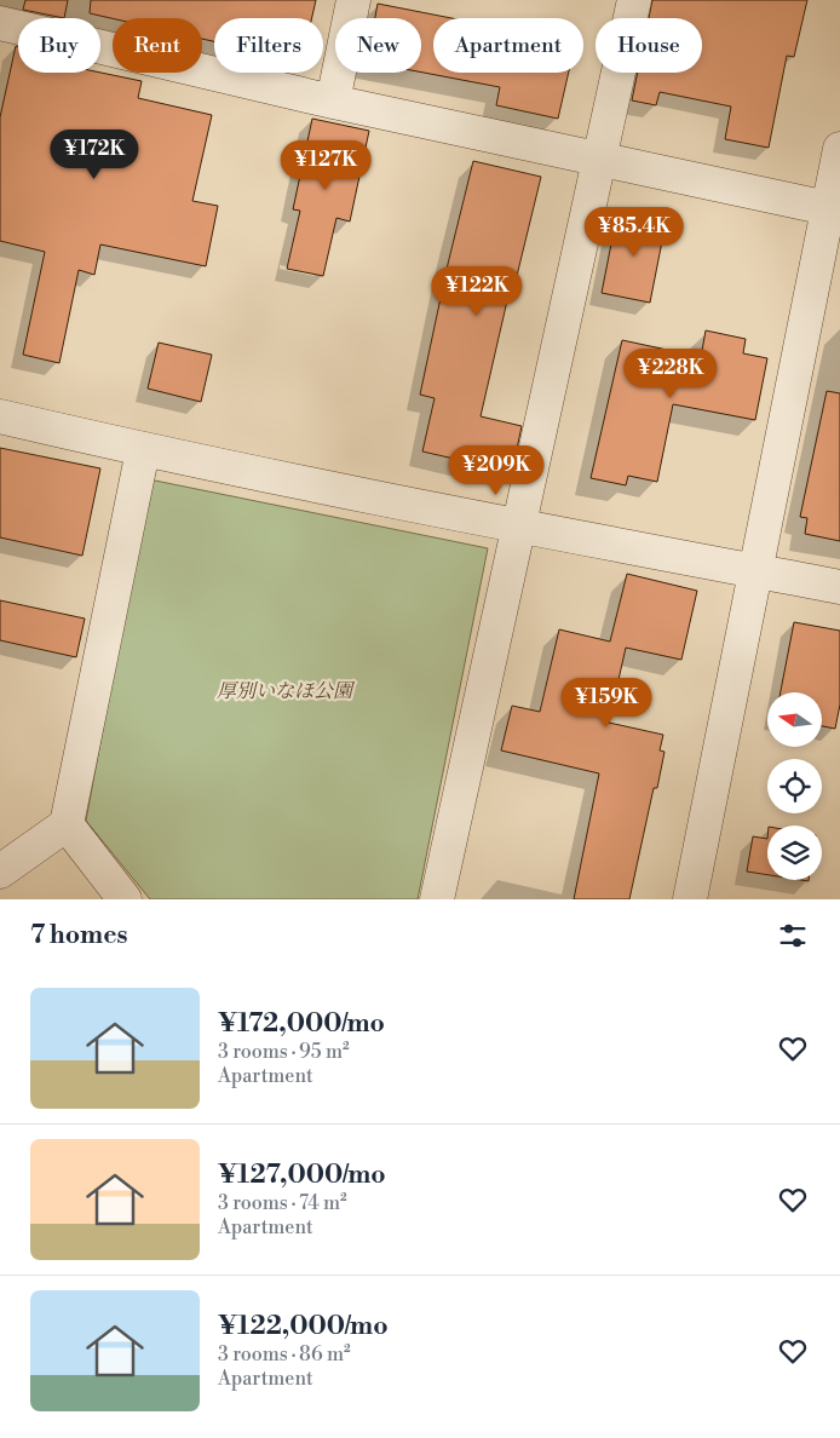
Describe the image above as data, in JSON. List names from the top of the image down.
{
  "parks": ["厚別いなほ公園"],
  "north": "left",
  "page": {
    "chip": [
      "Buy",
      "Rent",
      "Filters",
      "New",
      "Apartment",
      "House"
    ],
    "price": [
      "¥172K",
      "¥127K",
      "¥85.4K",
      "¥122K",
      "¥228K",
      "¥209K",
      "¥159K"
    ],
    "heading": "7 homes",
    "list": [
      {
        "name": "¥172,000/mo",
        "note": "3 rooms · 95 m² · Apartment"
      },
      {
        "name": "¥127,000/mo",
        "note": "3 rooms · 74 m² · Apartment"
      },
      {
        "name": "¥122,000/mo",
        "note": "3 rooms · 86 m² · Apartment"
      }
    ]
  }
}
